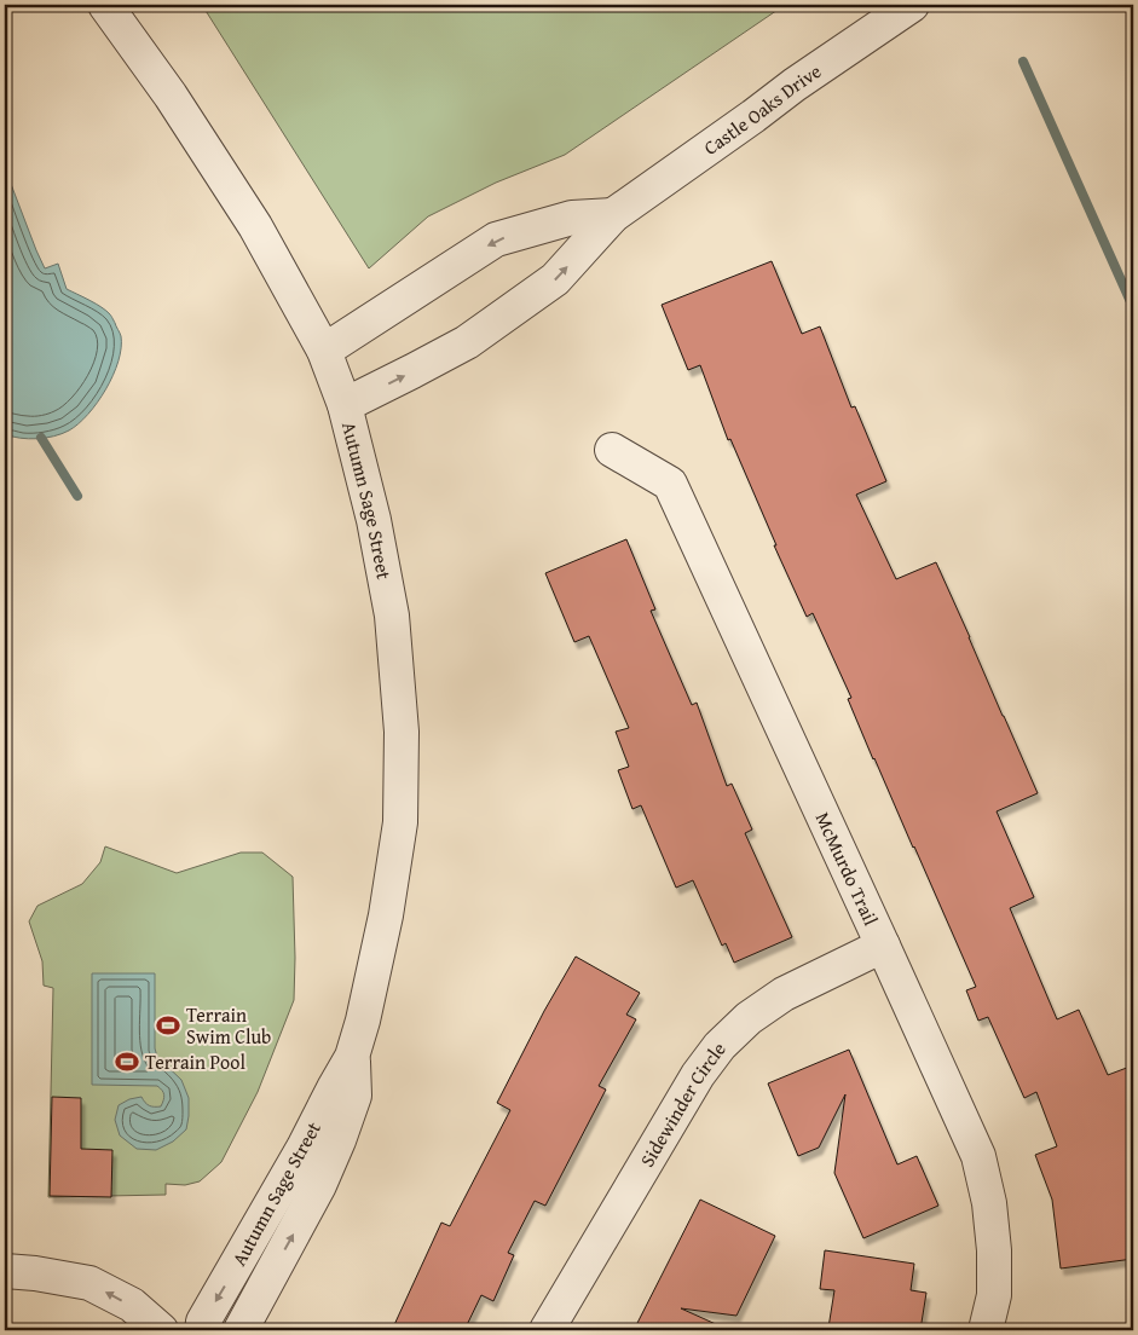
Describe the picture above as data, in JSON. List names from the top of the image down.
{
  "streets": {
    "street": [
      "Castle Oaks Drive",
      "Autumn Sage Street",
      "McMurdo Trail",
      "Sidewinder Circle"
    ]
  },
  "crossings": [
    ["Castle Oaks Drive", "Autumn Sage Street"],
    ["McMurdo Trail", "Sidewinder Circle"]
  ],
  "places": {
    "sports": ["Terrain Swim Club", "Terrain Pool"]
  }
}
